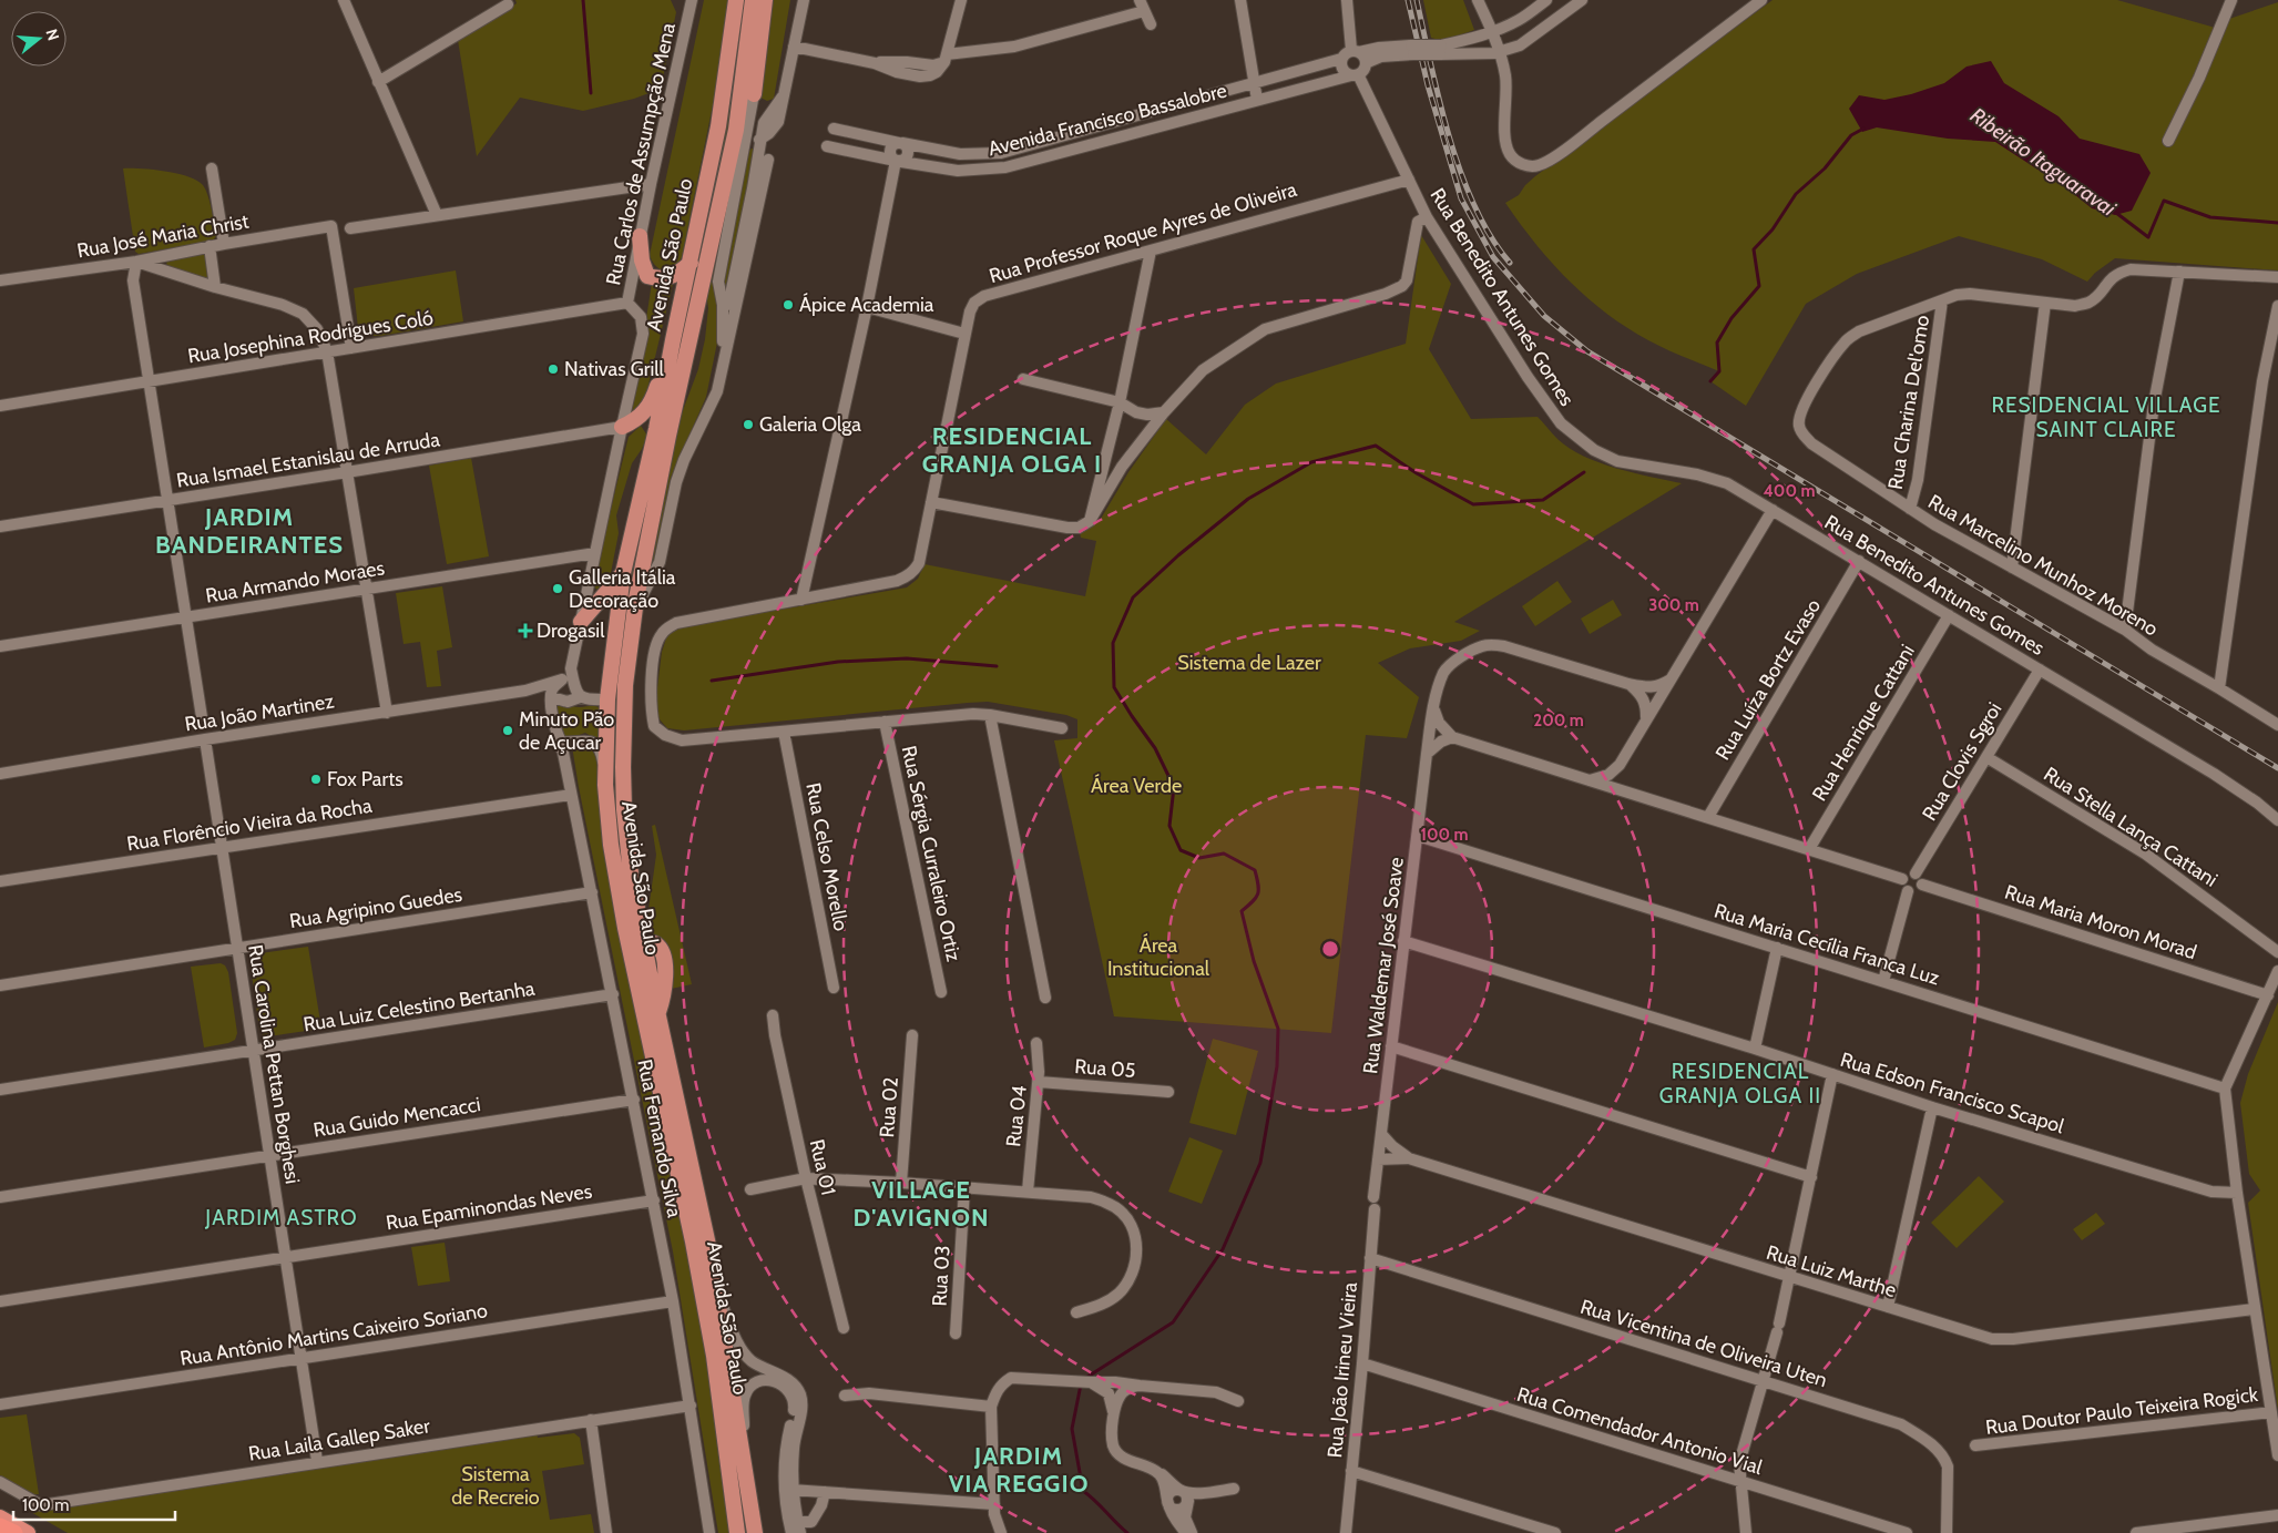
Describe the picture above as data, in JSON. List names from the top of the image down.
{
  "streets": {
    "main road": ["Avenida São Paulo"],
    "street": [
      "Avenida Francisco Bassalobre",
      "Rua Carlos de Assumpção Mena",
      "Rua Professor Roque Ayres de Oliveira",
      "Rua José Maria Christ",
      "Rua Benedito Antunes Gomes",
      "Rua Josephina Rodrigues Coló",
      "Rua Charina Del'omo",
      "Rua Ismael Estanislau de Arruda",
      "Rua Marcelino Munhoz Moreno",
      "Rua Armando Moraes",
      "Rua Luíza Bortz Evaso",
      "Rua João Martinez",
      "Rua Henrique Cattani",
      "Rua Clovis Sgroi",
      "Rua Florêncio Vieira da Rocha",
      "Rua Stella Lança Cattani",
      "Rua Sérgia Curraleiro Ortiz",
      "Rua Celso Morello",
      "Rua Agripino Guedes",
      "Rua Maria Moron Morad",
      "Rua Maria Cecília Franca Luz",
      "Rua Waldemar José Soave",
      "Rua Luiz Celestino Bertanha",
      "Rua Carolina Pettan Borghesi",
      "Rua 05",
      "Rua Edson Francisco Scapol",
      "Rua 02",
      "Rua 04",
      "Rua Guido Mencacci",
      "Rua Fernando Silva",
      "Rua 01",
      "Rua Epaminondas Neves",
      "Rua Luiz Marthe",
      "Rua 03",
      "Rua Antônio Martins Caixeiro Soriano",
      "Rua Vicentina de Oliveira Uten",
      "Rua João Irineu Vieira",
      "Rua Doutor Paulo Teixeira Rogick",
      "Rua Comendador Antonio Vial",
      "Rua Laila Gallep Saker"
    ]
  },
  "crossings": [
    ["Avenida Francisco Bassalobre", "Rua Benedito Antunes Gomes"],
    ["Rua Carlos de Assumpção Mena", "Rua Josephina Rodrigues Coló"],
    ["Rua Carlos de Assumpção Mena", "Rua Ismael Estanislau de Arruda"],
    ["Rua Carlos de Assumpção Mena", "Rua Armando Moraes"],
    ["Rua Professor Roque Ayres de Oliveira", "Rua Benedito Antunes Gomes"],
    ["Rua Professor Roque Ayres de Oliveira", "Rua Celso Morello"],
    ["Rua José Maria Christ", "Rua Josephina Rodrigues Coló"],
    ["Rua Benedito Antunes Gomes", "Rua Luíza Bortz Evaso"],
    ["Rua Benedito Antunes Gomes", "Rua Henrique Cattani"],
    ["Rua Benedito Antunes Gomes", "Rua Clovis Sgroi"],
    ["Rua Charina Del'omo", "Rua Marcelino Munhoz Moreno"],
    ["Rua João Martinez", "Rua Carolina Pettan Borghesi"],
    ["Rua João Martinez", "Rua Fernando Silva"],
    ["Rua Clovis Sgroi", "Rua Stella Lança Cattani"],
    ["Rua Clovis Sgroi", "Rua Maria Moron Morad"],
    ["Rua Florêncio Vieira da Rocha", "Rua Carolina Pettan Borghesi"],
    ["Rua Florêncio Vieira da Rocha", "Rua Fernando Silva"],
    ["Rua Agripino Guedes", "Rua Carolina Pettan Borghesi"],
    ["Rua Agripino Guedes", "Rua Fernando Silva"],
    ["Rua Maria Cecília Franca Luz", "Rua Waldemar José Soave"],
    ["Rua Waldemar José Soave", "Rua Edson Francisco Scapol"],
    ["Rua Luiz Celestino Bertanha", "Rua Carolina Pettan Borghesi"],
    ["Rua Luiz Celestino Bertanha", "Rua Fernando Silva"],
    ["Rua Carolina Pettan Borghesi", "Rua Guido Mencacci"],
    ["Rua Carolina Pettan Borghesi", "Rua Epaminondas Neves"],
    ["Rua Carolina Pettan Borghesi", "Rua Antônio Martins Caixeiro Soriano"],
    ["Rua Carolina Pettan Borghesi", "Rua Laila Gallep Saker"],
    ["Rua 05", "Rua 04"],
    ["Rua Guido Mencacci", "Rua Fernando Silva"],
    ["Rua Fernando Silva", "Rua Epaminondas Neves"],
    ["Rua Fernando Silva", "Rua Antônio Martins Caixeiro Soriano"],
    ["Rua Fernando Silva", "Rua Laila Gallep Saker"],
    ["Rua Vicentina de Oliveira Uten", "Rua João Irineu Vieira"],
    ["Rua João Irineu Vieira", "Rua Comendador Antonio Vial"]
  ],
  "districts": [
    "RESIDENCIAL VILLAGE SAINT CLAIRE",
    "RESIDENCIAL GRANJA OLGA I",
    "JARDIM BANDEIRANTES",
    "RESIDENCIAL GRANJA OLGA II",
    "VILLAGE D'AVIGNON",
    "JARDIM ASTRO",
    "JARDIM VIA REGGIO"
  ],
  "water": ["Ribeirão Itaguaravai"],
  "parks": [
    "Sistema de Lazer",
    "Área Verde",
    "Área Institucional",
    "Sistema de Recreio"
  ],
  "places": {
    "other": [
      "Ápice Academia",
      "Nativas Grill",
      "Galeria Olga",
      "Galleria Itália Decoração",
      "Minuto Pão de Açucar",
      "Fox Parts"
    ],
    "health": ["Drogasil"]
  },
  "scale_bar": "100 m",
  "north": "right",
  "rings": [
    "400 m",
    "300 m",
    "200 m",
    "100 m"
  ]
}
